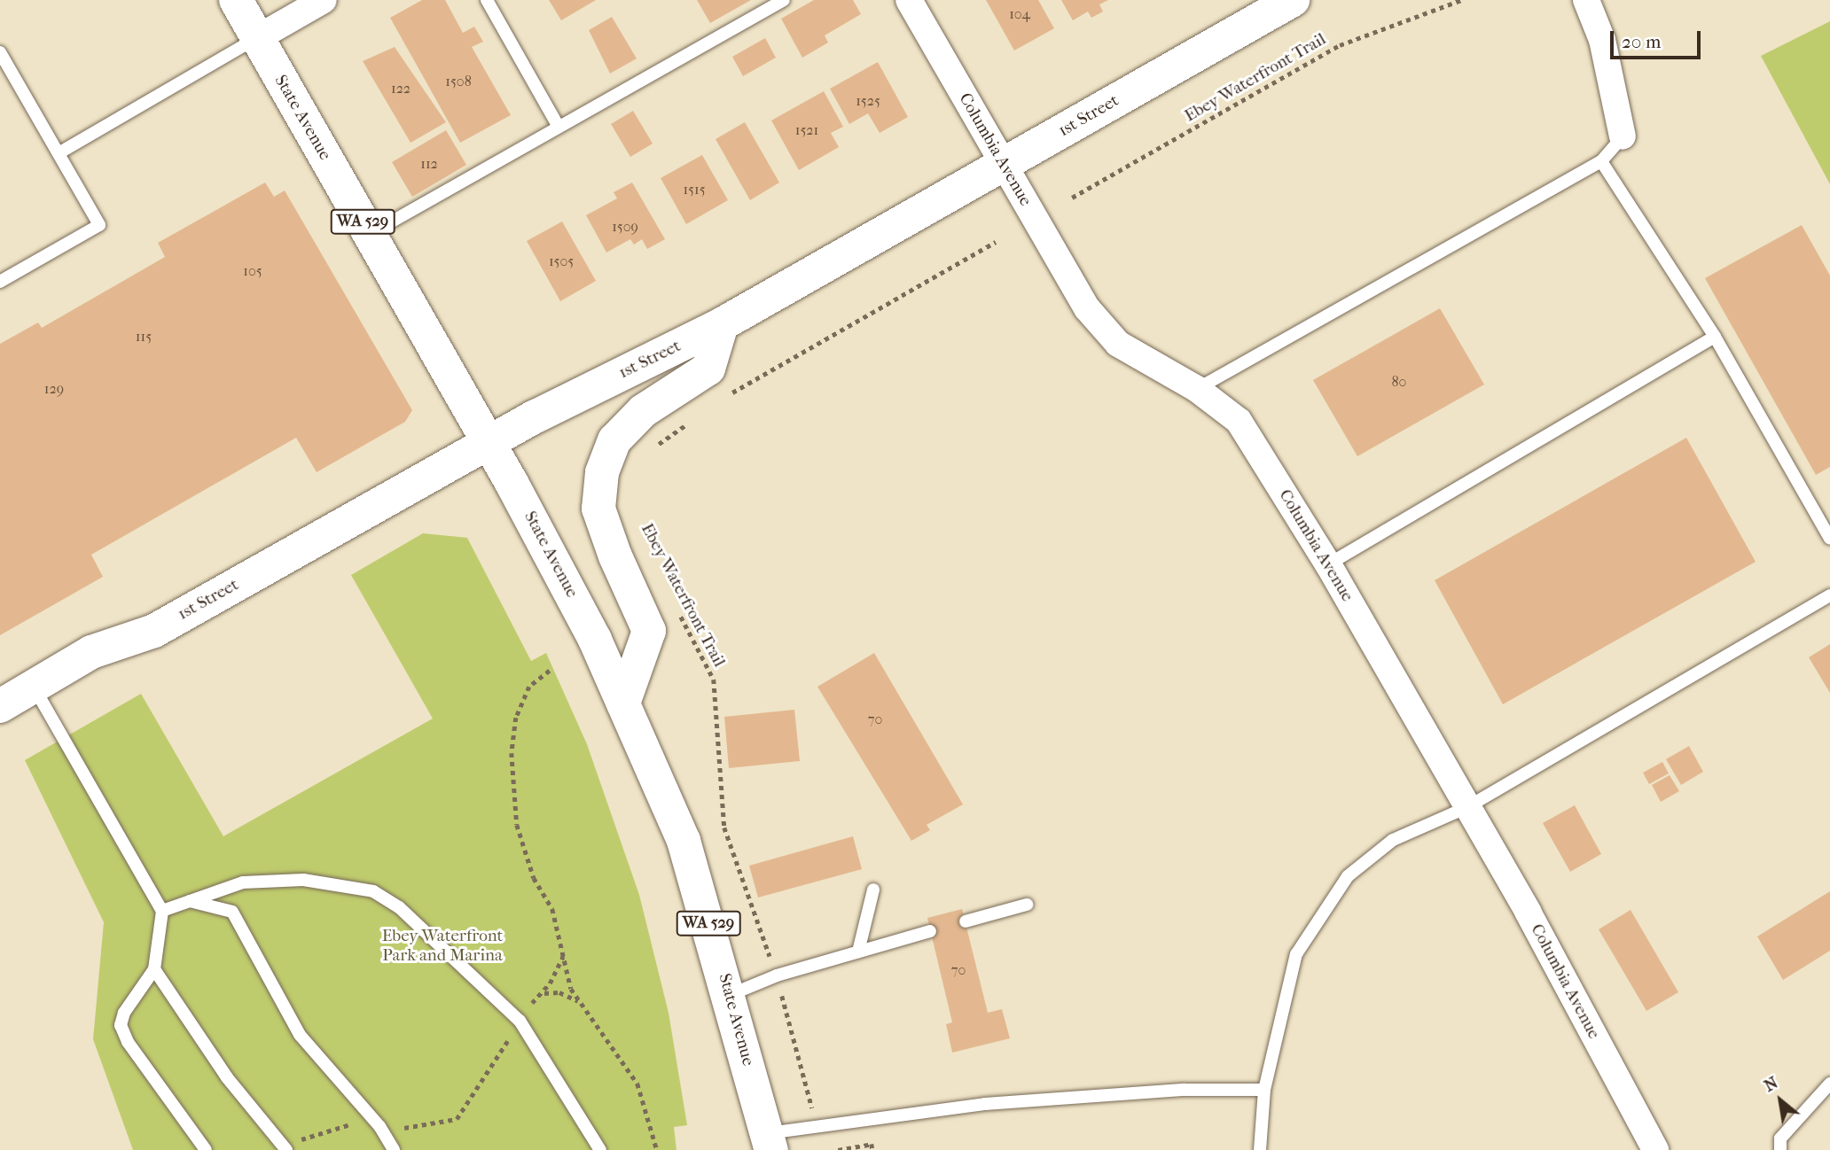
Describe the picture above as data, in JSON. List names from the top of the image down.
{
  "streets": {
    "street": [
      "1st Street",
      "State Avenue",
      "Columbia Avenue",
      "WA 529"
    ],
    "path": ["Ebey Waterfront Trail"]
  },
  "crossings": [
    ["1st Street", "State Avenue"],
    ["1st Street", "Columbia Avenue"]
  ],
  "parks": ["Ebey Waterfront Park and Marina"],
  "house_numbers": [
    "104",
    "1508",
    "122",
    "1525",
    "1521",
    "112",
    "1515",
    "1509",
    "1505",
    "105",
    "115",
    "80",
    "129",
    "70",
    "70"
  ],
  "scale_bar": "20 m",
  "north": "top left"
}
